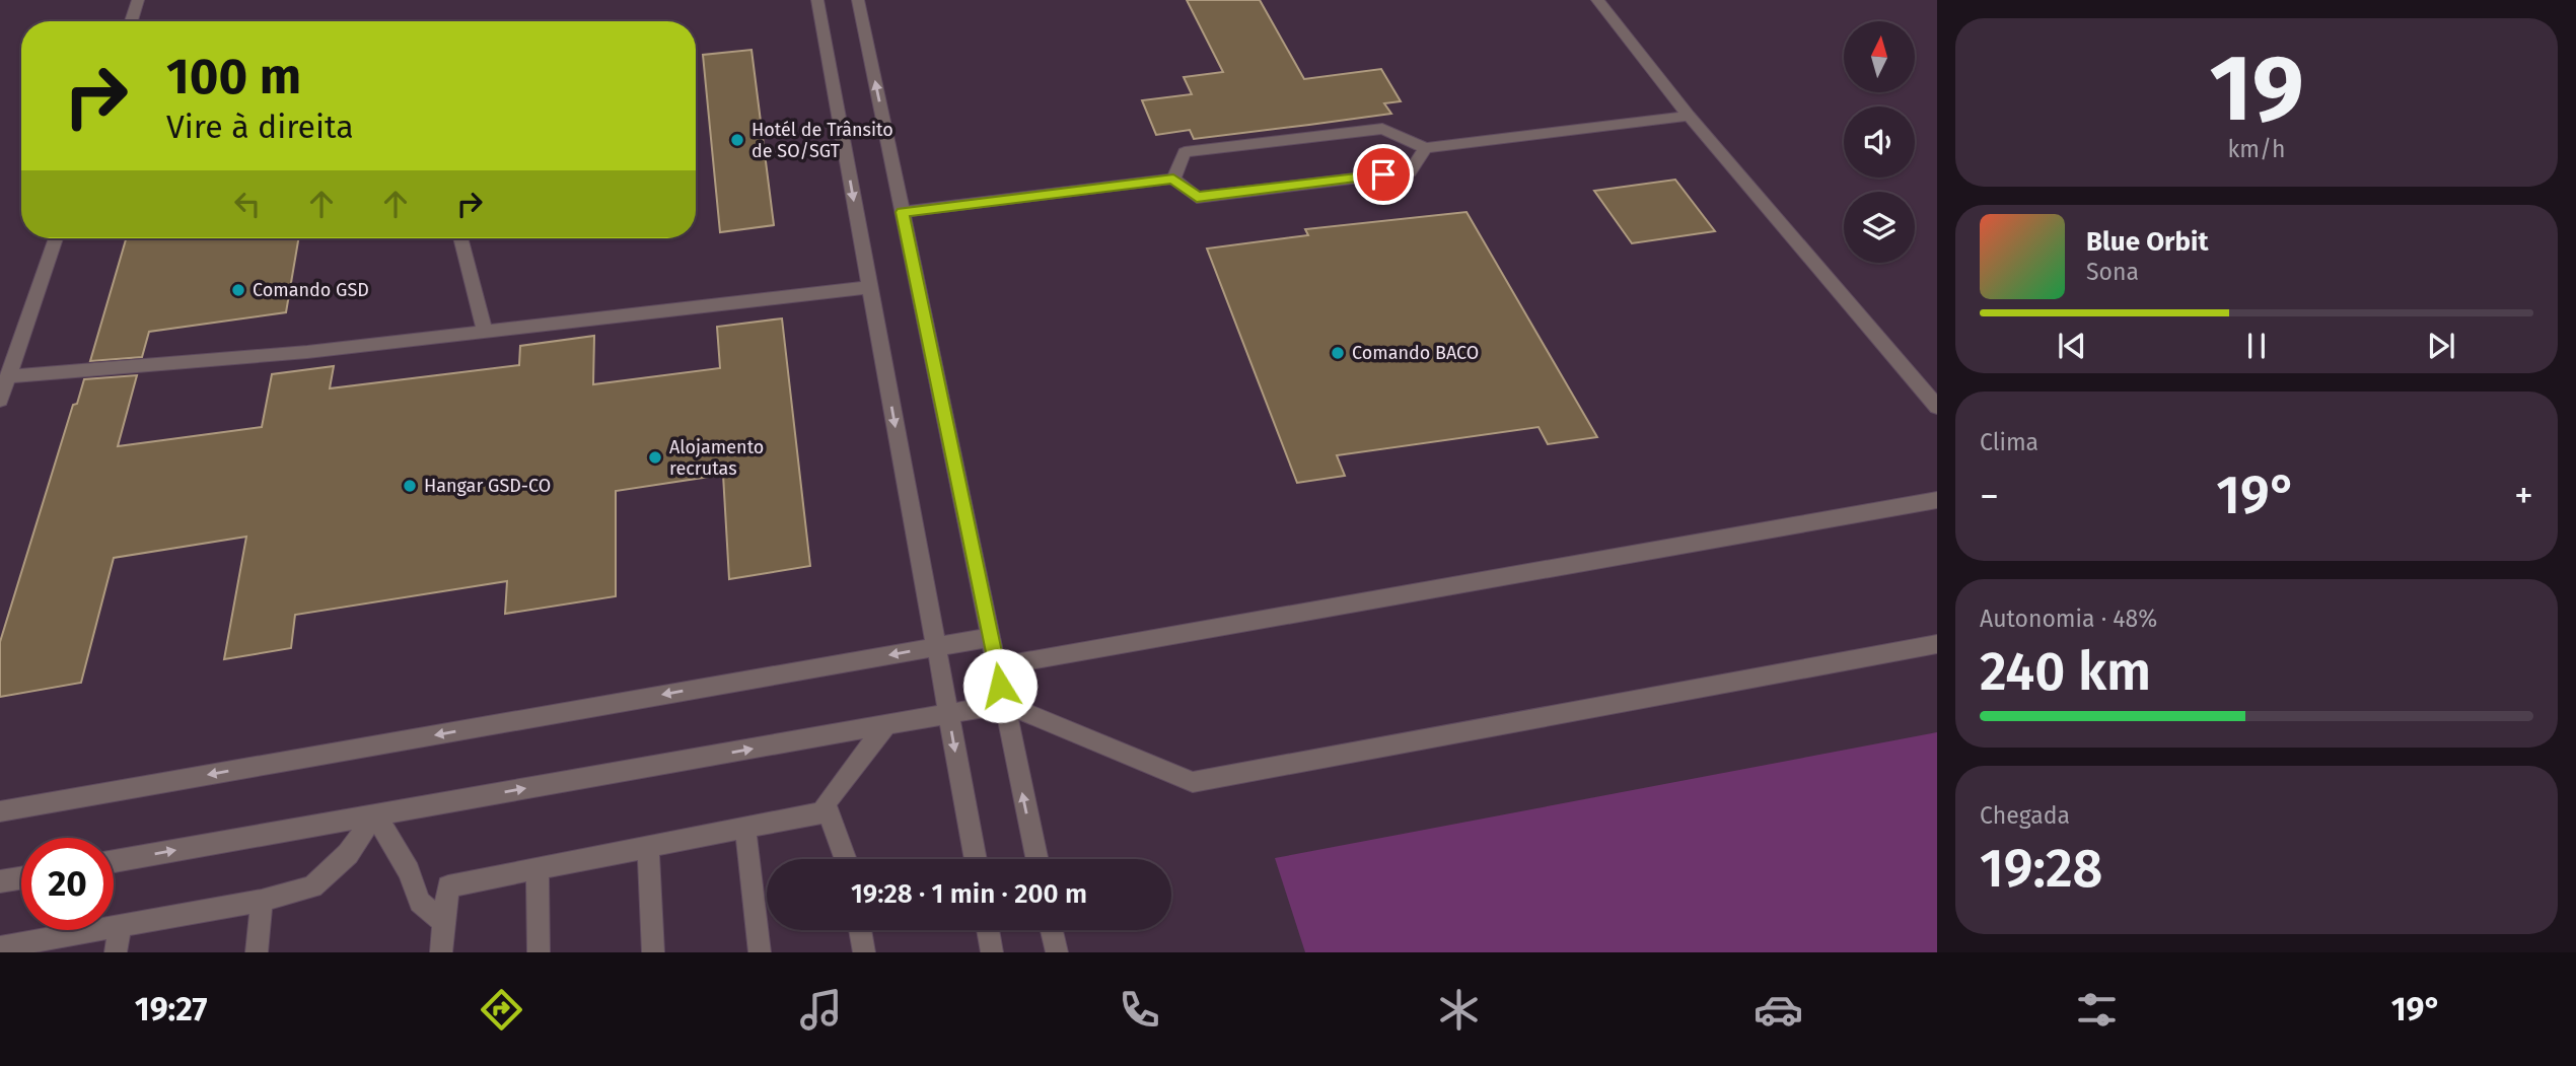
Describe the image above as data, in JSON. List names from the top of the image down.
{
  "places": [
    "Hotél de Trânsito de SO/SGT",
    "Comando GSD",
    "Comando BACO",
    "Alojamento recrutas",
    "Hangar GSD-CO"
  ],
  "north": "top",
  "page": {
    "tile": [
      ["19", "km/h"],
      "Clima",
      ["Autonomia · 48%", "240 km"],
      ["Chegada", "19:28"]
    ],
    "turn": ["100 m", "Vire à direita"],
    "song": ["Blue Orbit", "Sona"],
    "heat": ["−", "19°", "+"],
    "limit": "20",
    "trip": "19:28 · 1 min · 200 m",
    "tabs": ["19:27", "19°"]
  }
}
